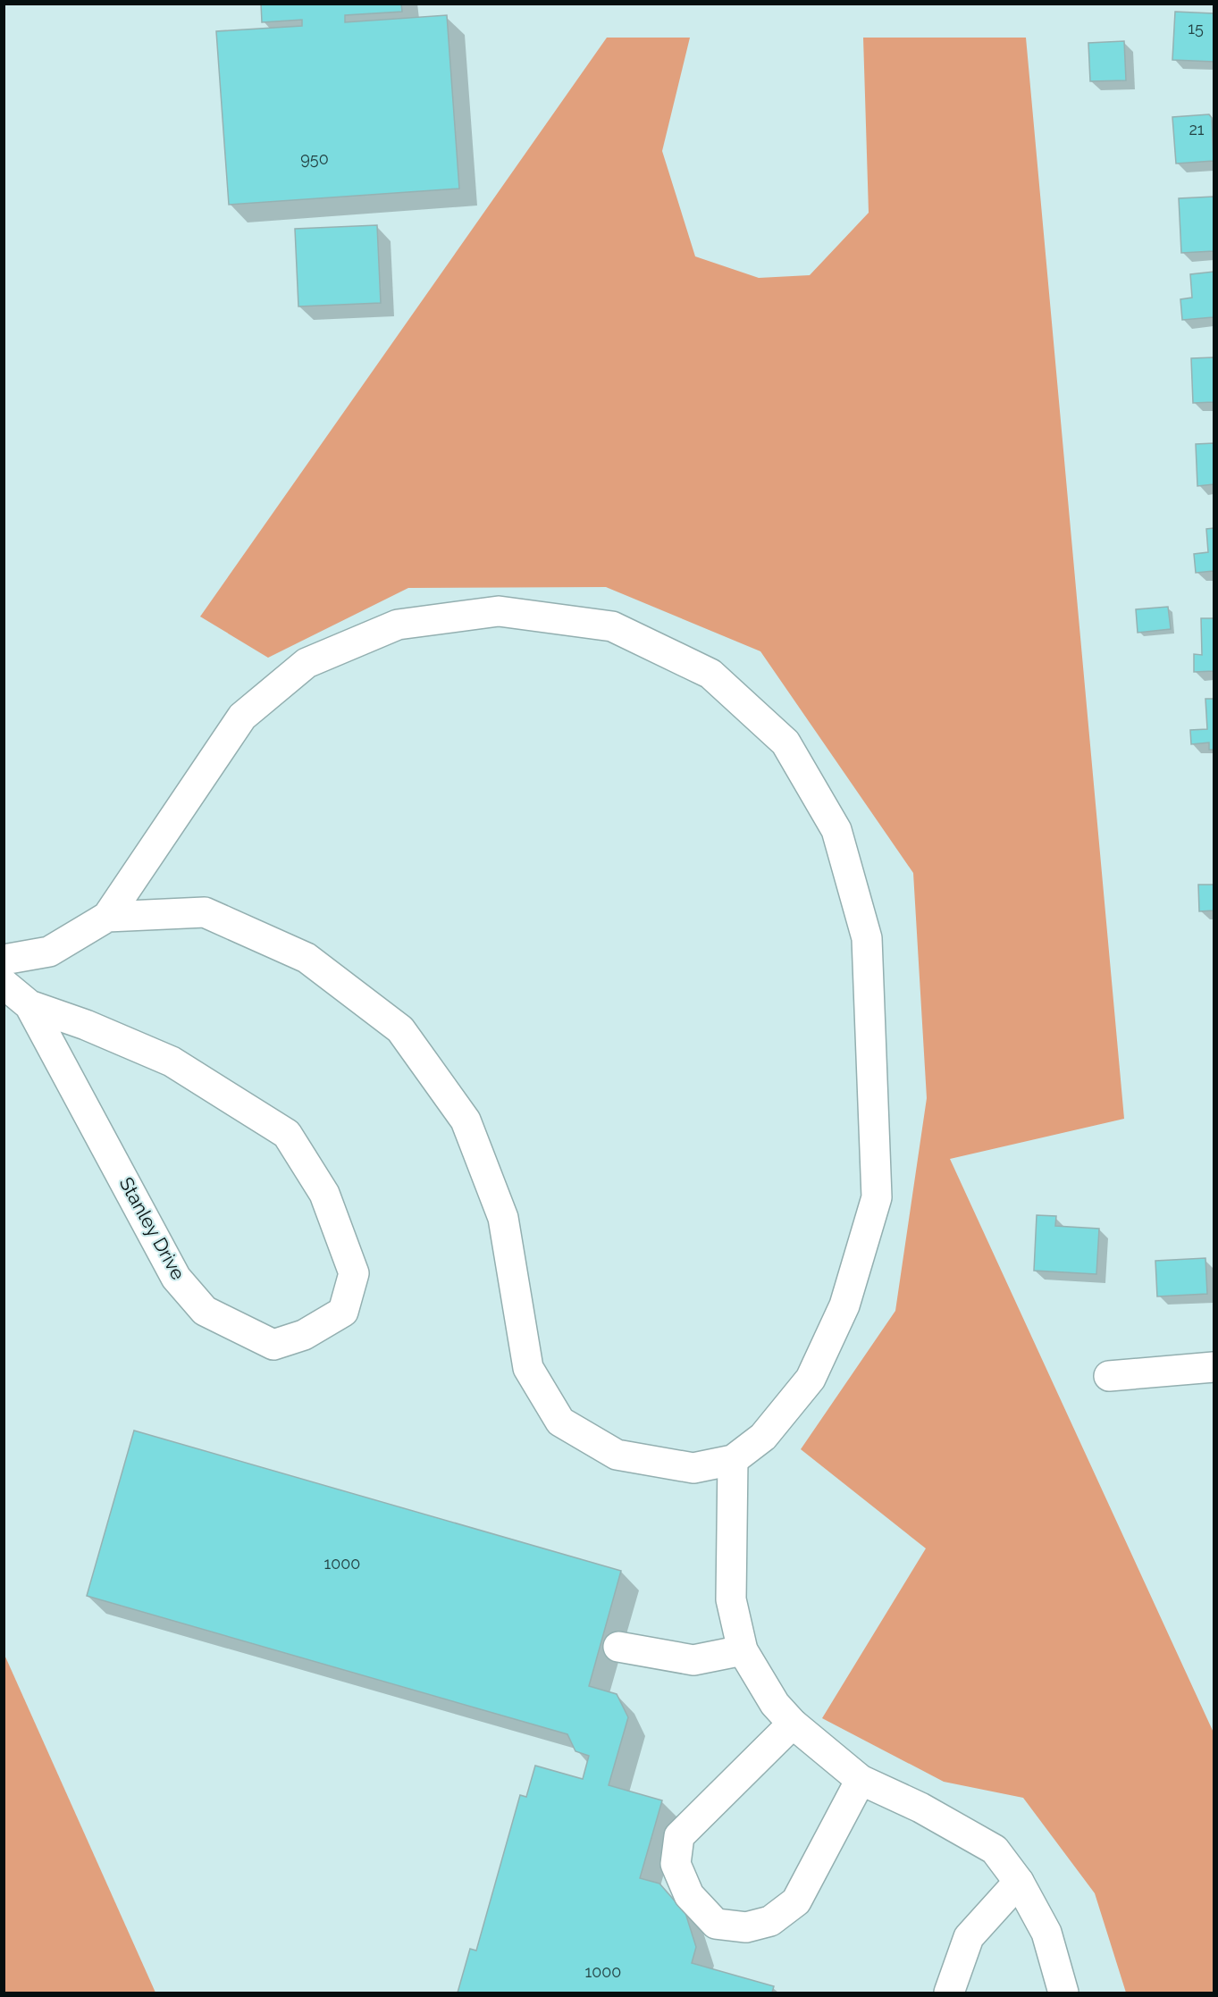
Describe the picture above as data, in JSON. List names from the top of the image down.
{
  "streets": {
    "street": ["Stanley Drive"]
  },
  "house_numbers": [
    "15",
    "21",
    "950",
    "1000",
    "1000"
  ]
}
